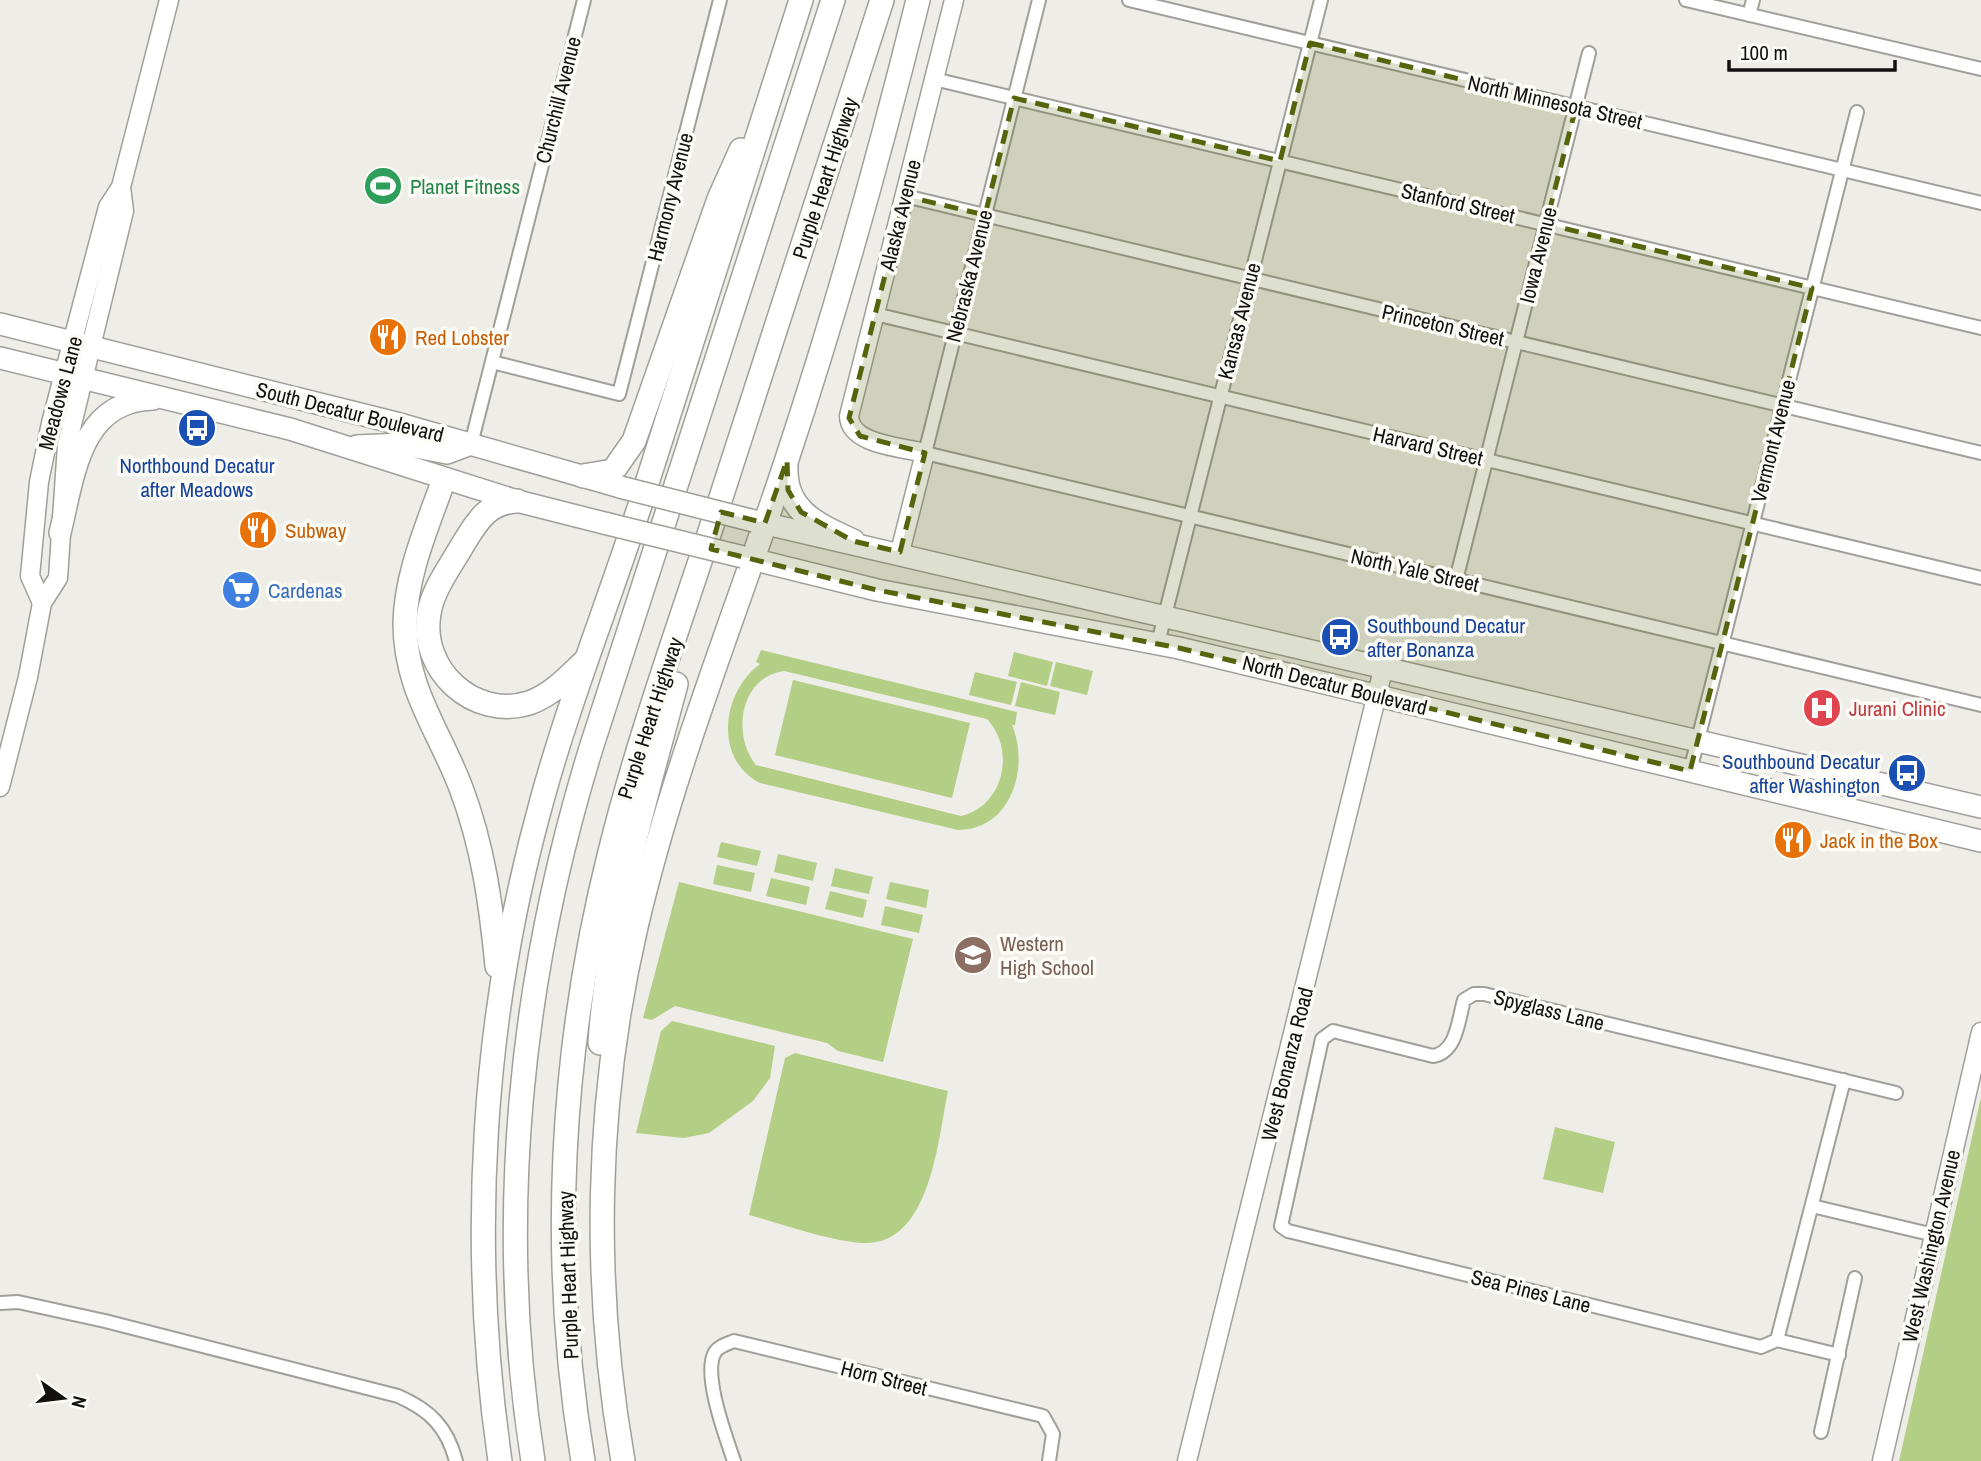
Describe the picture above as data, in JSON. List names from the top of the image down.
{
  "streets": {
    "highway": ["Purple Heart Highway"],
    "main road": ["South Decatur Boulevard", "North Decatur Boulevard"],
    "street": [
      "Churchill Avenue",
      "North Minnesota Street",
      "Harmony Avenue",
      "Stanford Street",
      "Alaska Avenue",
      "Iowa Avenue",
      "Nebraska Avenue",
      "Kansas Avenue",
      "Princeton Street",
      "Meadows Lane",
      "Vermont Avenue",
      "Harvard Street",
      "North Yale Street",
      "Spyglass Lane",
      "West Bonanza Road",
      "West Washington Avenue",
      "Sea Pines Lane",
      "Horn Street"
    ]
  },
  "crossings": [
    ["Churchill Avenue", "Harmony Avenue"],
    ["Churchill Avenue", "South Decatur Boulevard"],
    ["North Minnesota Street", "Iowa Avenue"],
    ["North Minnesota Street", "Kansas Avenue"],
    ["North Minnesota Street", "Vermont Avenue"],
    ["Stanford Street", "Alaska Avenue"],
    ["Stanford Street", "Iowa Avenue"],
    ["Stanford Street", "Nebraska Avenue"],
    ["Stanford Street", "Kansas Avenue"],
    ["Stanford Street", "Vermont Avenue"],
    ["Alaska Avenue", "Princeton Street"],
    ["Alaska Avenue", "Harvard Street"],
    ["Alaska Avenue", "North Yale Street"],
    ["Iowa Avenue", "Princeton Street"],
    ["Iowa Avenue", "Harvard Street"],
    ["Iowa Avenue", "North Yale Street"],
    ["Nebraska Avenue", "Princeton Street"],
    ["Nebraska Avenue", "Harvard Street"],
    ["Nebraska Avenue", "North Yale Street"],
    ["Nebraska Avenue", "North Decatur Boulevard"],
    ["Kansas Avenue", "Princeton Street"],
    ["Kansas Avenue", "Harvard Street"],
    ["Kansas Avenue", "North Yale Street"],
    ["Kansas Avenue", "North Decatur Boulevard"],
    ["Princeton Street", "Vermont Avenue"],
    ["Meadows Lane", "South Decatur Boulevard"],
    ["South Decatur Boulevard", "North Decatur Boulevard"],
    ["Vermont Avenue", "Harvard Street"],
    ["Vermont Avenue", "North Yale Street"],
    ["Vermont Avenue", "North Decatur Boulevard"],
    ["North Decatur Boulevard", "West Bonanza Road"],
    ["Spyglass Lane", "Sea Pines Lane"]
  ],
  "places": {
    "sports": ["Planet Fitness"],
    "restaurant": ["Red Lobster", "Subway", "Jack in the Box"],
    "bus stop": ["Northbound Decatur after Meadows", "Southbound Decatur after Bonanza", "Southbound Decatur after Washington"],
    "supermarket": ["Cardenas"],
    "hospital": ["Jurani Clinic"],
    "school or university": ["Western High School"]
  },
  "scale_bar": "100 m",
  "north": "right"
}
